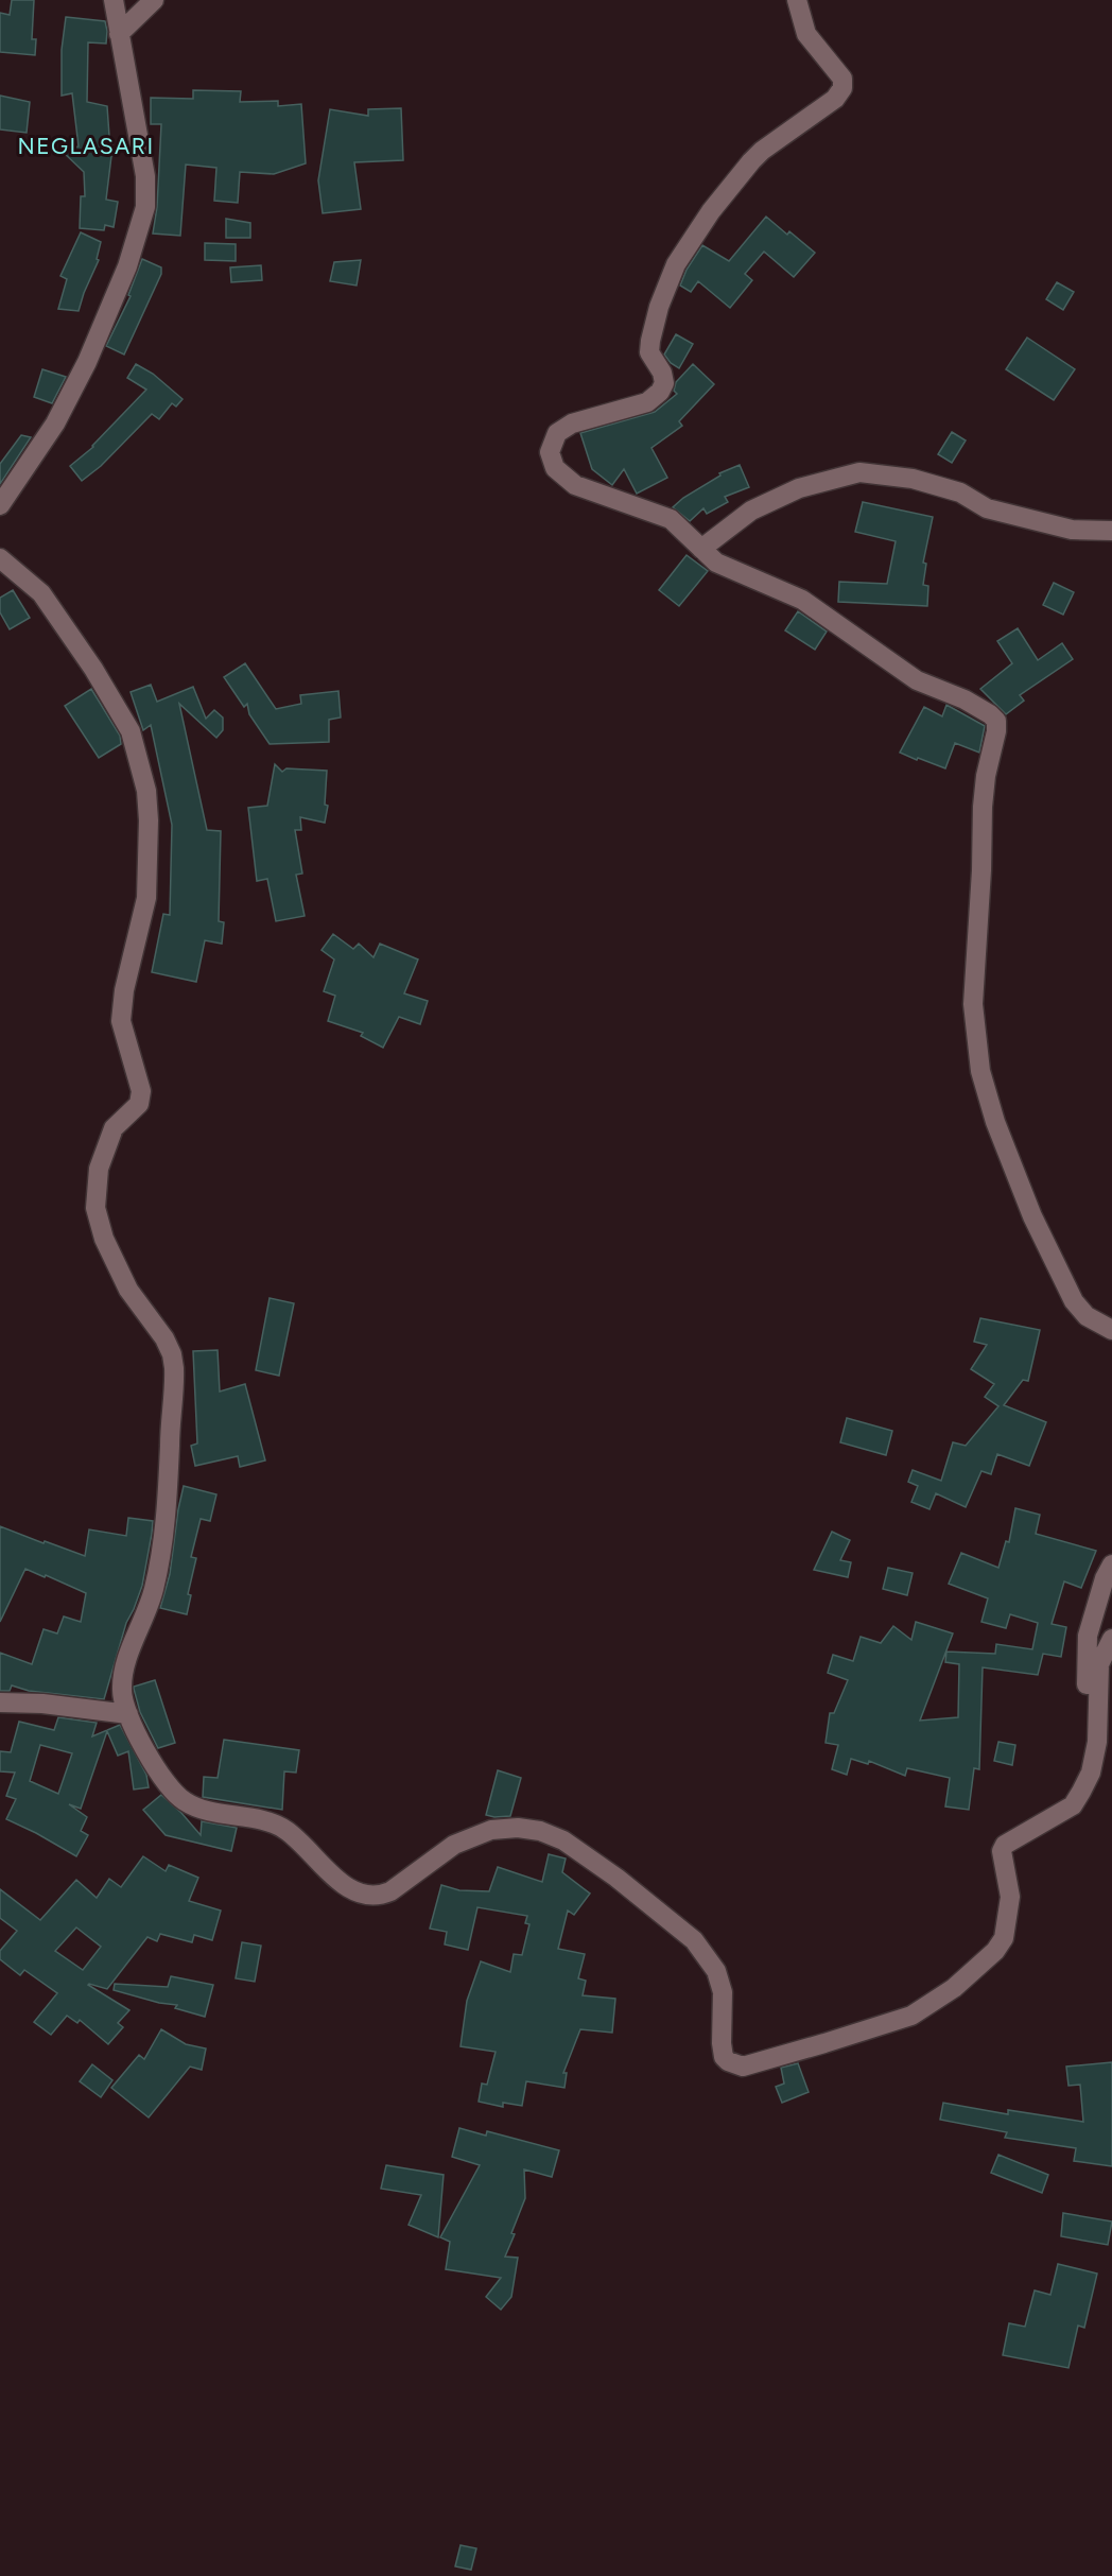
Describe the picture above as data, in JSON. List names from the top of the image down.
{
  "districts": ["NEGLASARI"]
}
